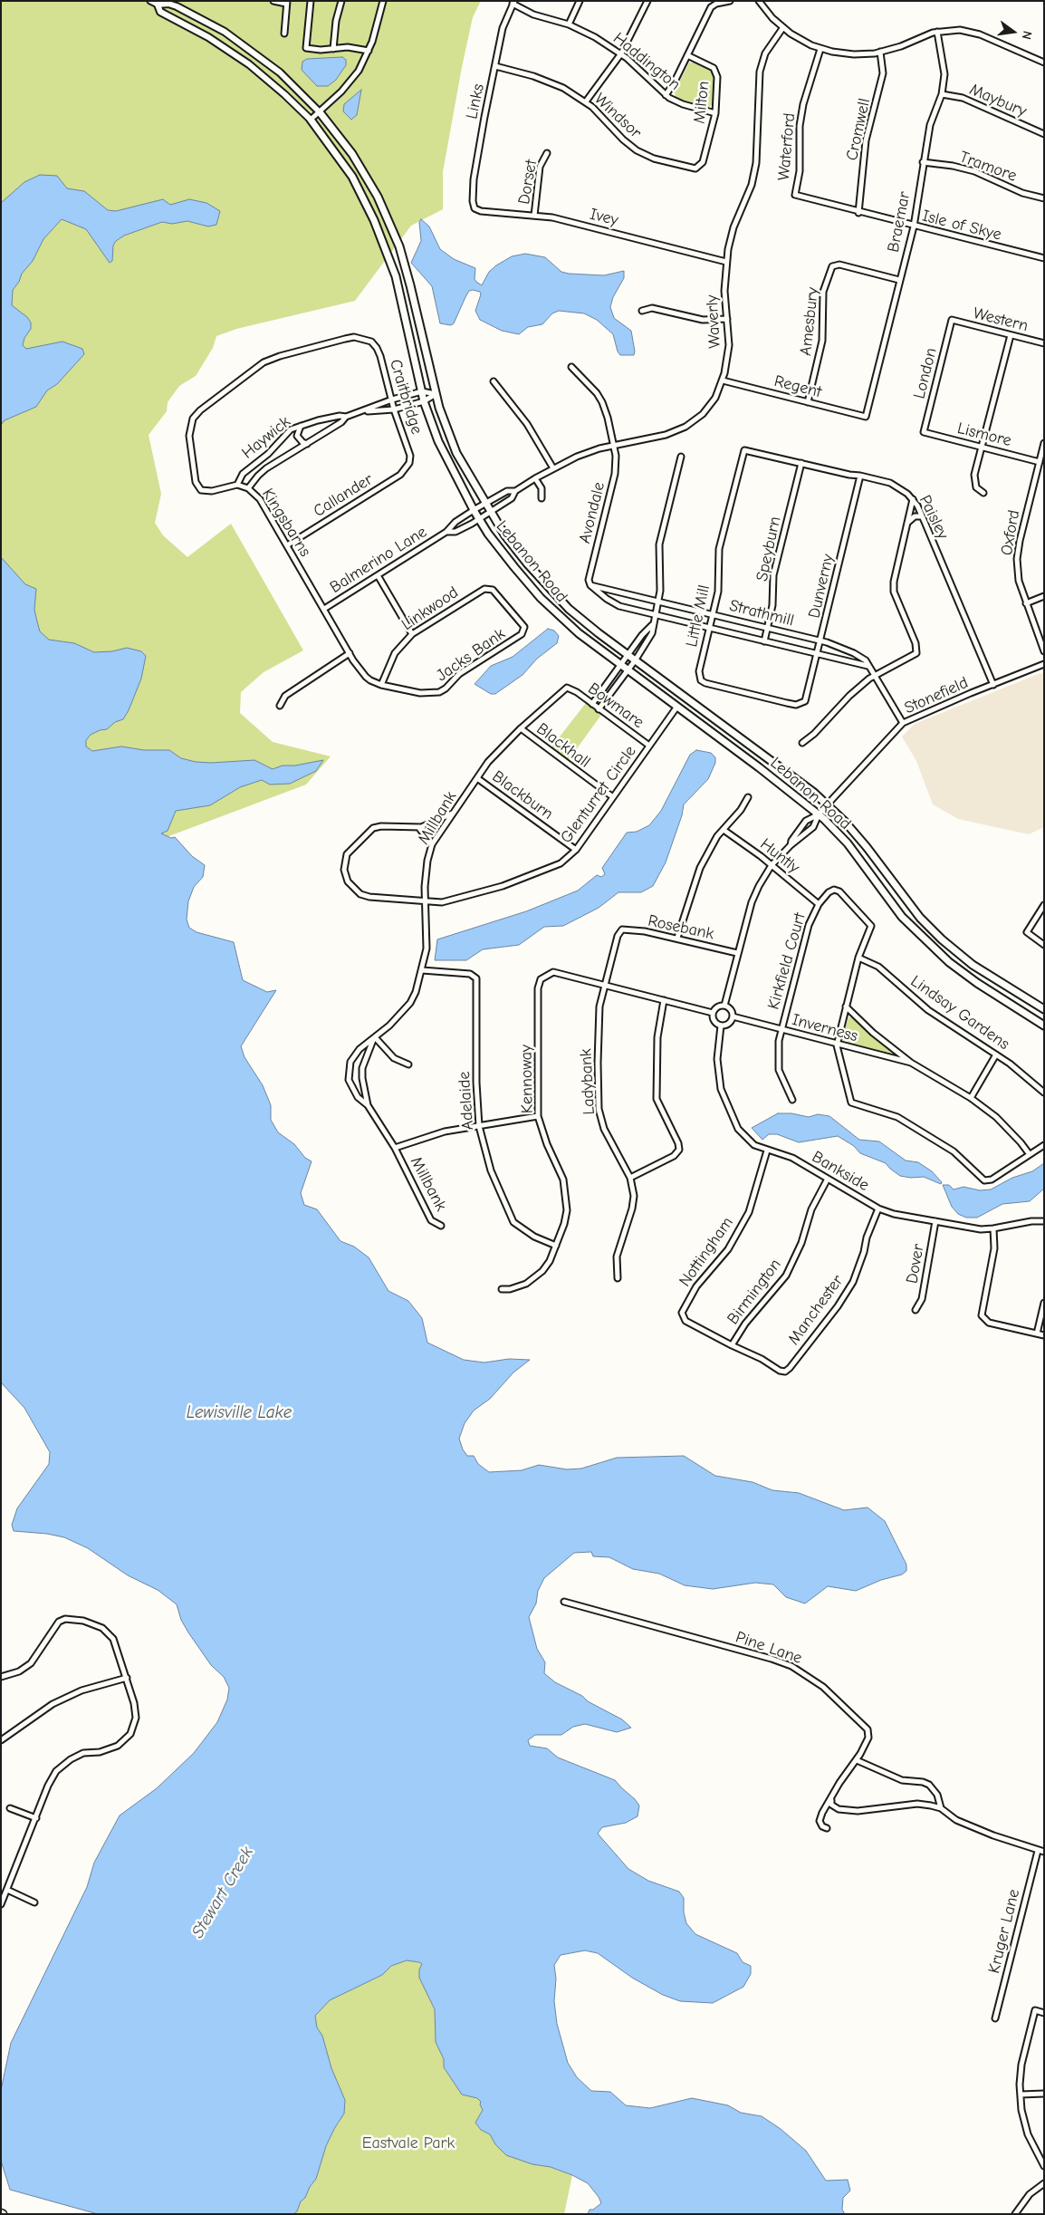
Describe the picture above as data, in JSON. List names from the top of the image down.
{
  "streets": {
    "main road": ["Lebanon Road"],
    "street": [
      "Haddington",
      "Maybury",
      "Links",
      "Milton",
      "Windsor",
      "Cromwell",
      "Waterford",
      "Tramore",
      "Dorset",
      "Ivey",
      "Braemar",
      "Isle of Skye",
      "Western",
      "Waverly",
      "Amesbury",
      "London",
      "Regent",
      "Craitbridge",
      "Lismore",
      "Haywick",
      "Callander",
      "Avondale",
      "Paisley",
      "Kingsbarns",
      "Oxford",
      "Speyburn",
      "Balmerino Lane",
      "Dunverny",
      "Linkwood",
      "Strathmill",
      "Little Mill",
      "Jacks Bank",
      "Stonefield",
      "Bowmare",
      "Blackhall",
      "Glenturret Circle",
      "Blackburn",
      "Millbank",
      "Huntly",
      "Rosebank",
      "Kirkfield Court",
      "Lindsay Gardens",
      "Inverness",
      "Kennoway",
      "Ladybank",
      "Adelaide",
      "Bankside",
      "Nottingham",
      "Dover",
      "Birmington",
      "Manchester",
      "Pine Lane",
      "Kruger Lane"
    ]
  },
  "crossings": [
    ["Haddington", "Links"],
    ["Haddington", "Milton"],
    ["Maybury", "Braemar"],
    ["Links", "Windsor"],
    ["Links", "Ivey"],
    ["Milton", "Windsor"],
    ["Cromwell", "Isle of Skye"],
    ["Waterford", "Isle of Skye"],
    ["Tramore", "Braemar"],
    ["Dorset", "Ivey"],
    ["Ivey", "Waverly"],
    ["Braemar", "Isle of Skye"],
    ["Braemar", "Amesbury"],
    ["Braemar", "Regent"],
    ["Western", "London"],
    ["Waverly", "Regent"],
    ["Waverly", "Avondale"],
    ["Waverly", "Balmerino Lane"],
    ["Waverly", "Lebanon Road"],
    ["Amesbury", "Regent"],
    ["London", "Lismore"],
    ["Craitbridge", "Haywick"],
    ["Craitbridge", "Callander"],
    ["Craitbridge", "Kingsbarns"],
    ["Lismore", "Oxford"],
    ["Haywick", "Kingsbarns"],
    ["Haywick", "Lebanon Road"],
    ["Callander", "Kingsbarns"],
    ["Avondale", "Strathmill"],
    ["Paisley", "Speyburn"],
    ["Paisley", "Dunverny"],
    ["Paisley", "Little Mill"],
    ["Paisley", "Stonefield"],
    ["Kingsbarns", "Balmerino Lane"],
    ["Kingsbarns", "Linkwood"],
    ["Kingsbarns", "Jacks Bank"],
    ["Speyburn", "Strathmill"],
    ["Balmerino Lane", "Lebanon Road"],
    ["Lebanon Road", "Stonefield"],
    ["Lebanon Road", "Glenturret Circle"],
    ["Dunverny", "Strathmill"],
    ["Dunverny", "Little Mill"],
    ["Linkwood", "Jacks Bank"],
    ["Strathmill", "Little Mill"],
    ["Strathmill", "Stonefield"],
    ["Bowmare", "Glenturret Circle"],
    ["Bowmare", "Millbank"],
    ["Blackhall", "Glenturret Circle"],
    ["Blackhall", "Millbank"],
    ["Glenturret Circle", "Blackburn"],
    ["Glenturret Circle", "Millbank"],
    ["Blackburn", "Millbank"],
    ["Millbank", "Adelaide"],
    ["Huntly", "Kirkfield Court"],
    ["Rosebank", "Ladybank"],
    ["Kirkfield Court", "Lindsay Gardens"],
    ["Kirkfield Court", "Inverness"],
    ["Inverness", "Bankside"],
    ["Kennoway", "Ladybank"],
    ["Kennoway", "Adelaide"],
    ["Bankside", "Nottingham"],
    ["Bankside", "Dover"],
    ["Bankside", "Birmington"],
    ["Bankside", "Manchester"],
    ["Nottingham", "Birmington"],
    ["Nottingham", "Manchester"],
    ["Birmington", "Manchester"]
  ],
  "water": ["Lewisville Lake", "Stewart Creek"],
  "parks": ["Eastvale Park"],
  "north": "right"
}
